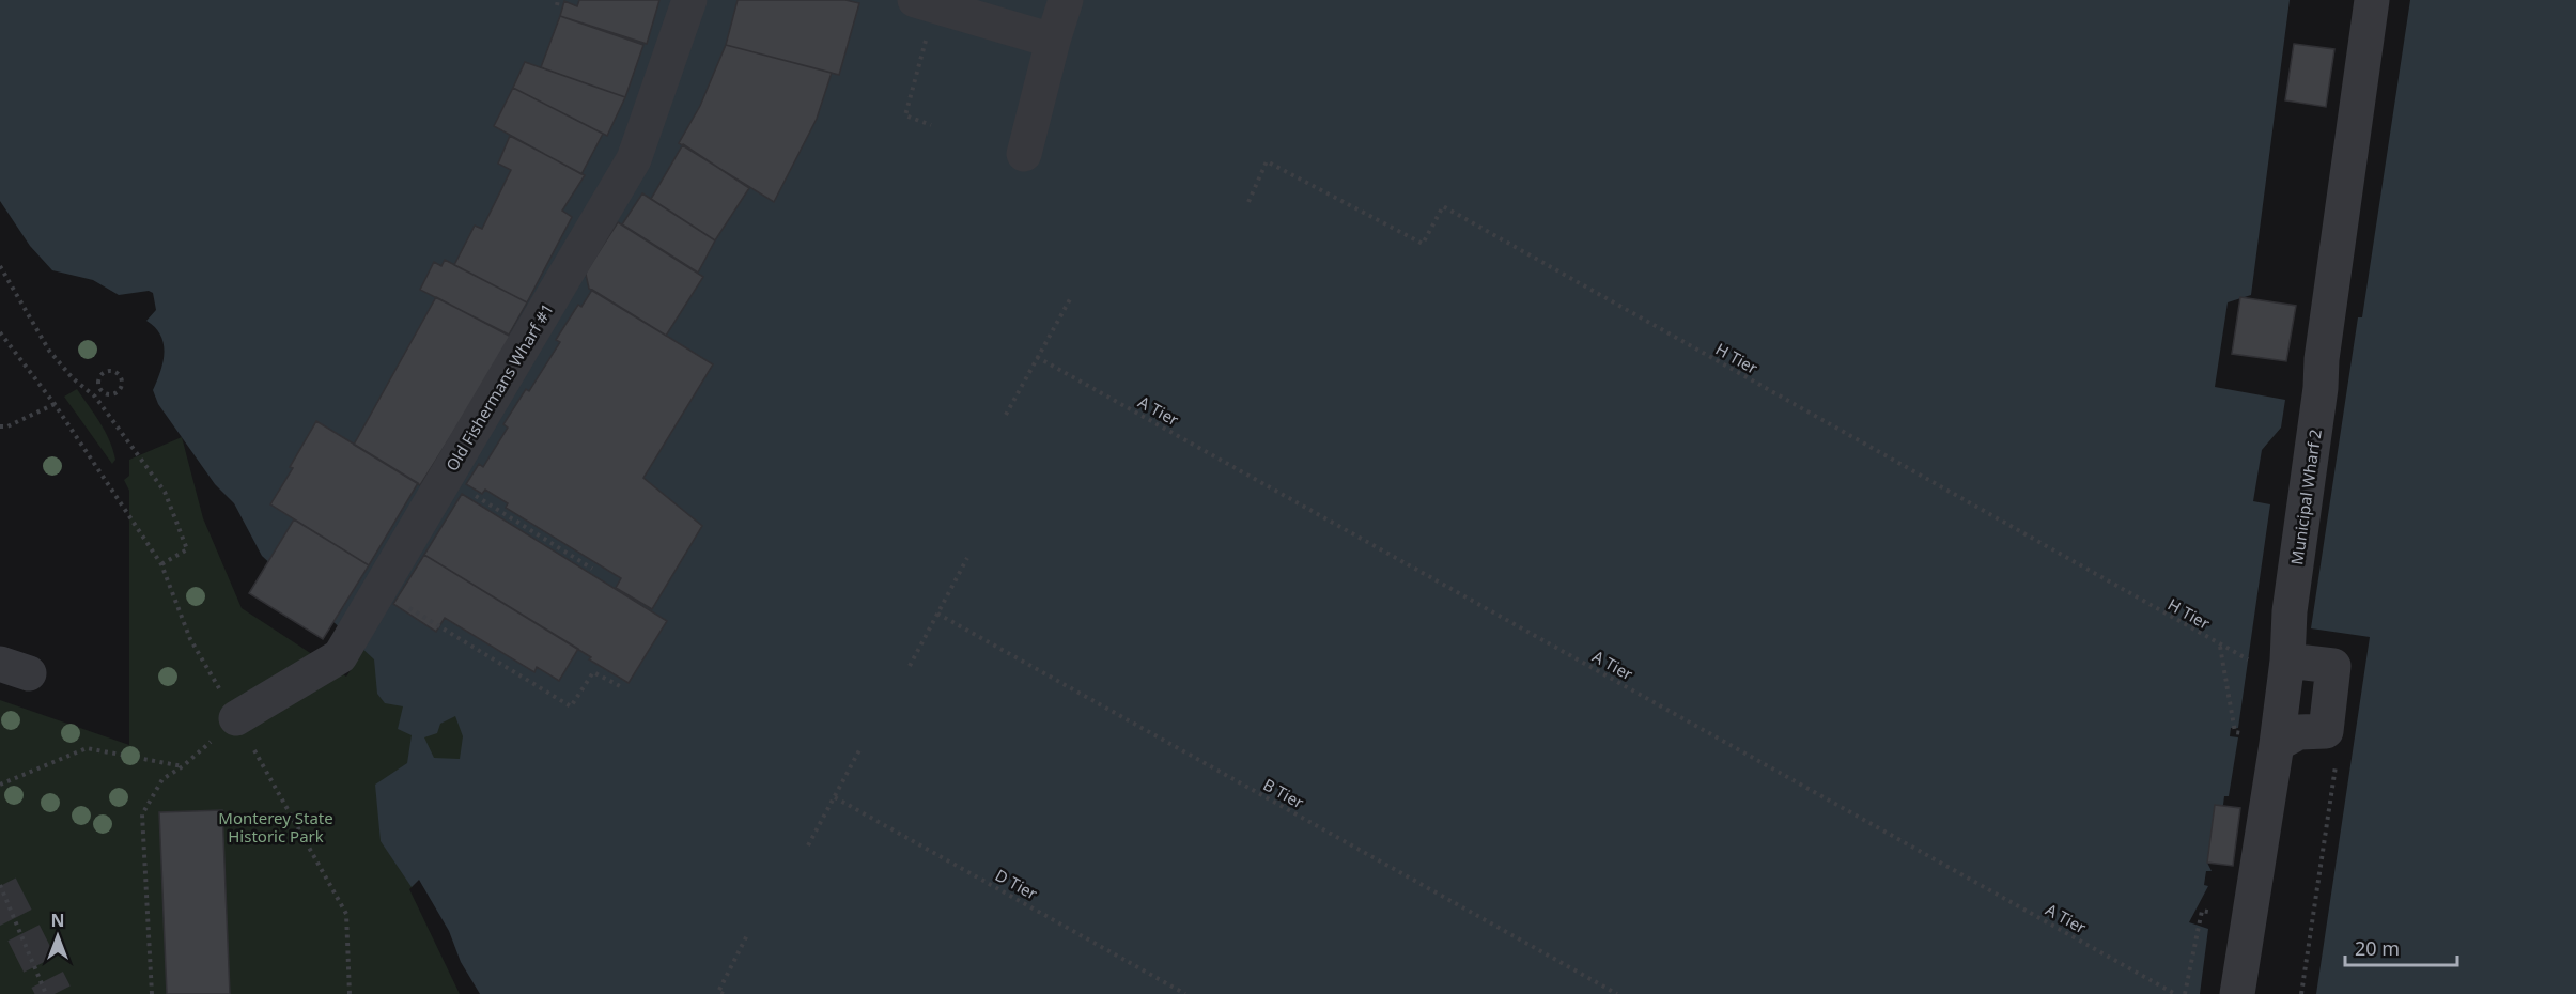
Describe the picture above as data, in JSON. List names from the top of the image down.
{
  "streets": {
    "street": ["Old Fishermans Wharf #1", "Municipal Wharf 2"],
    "path": [
      "H Tier",
      "A Tier",
      "B Tier",
      "D Tier"
    ]
  },
  "parks": ["Monterey State Historic Park"],
  "scale_bar": "20 m",
  "north": "top"
}
